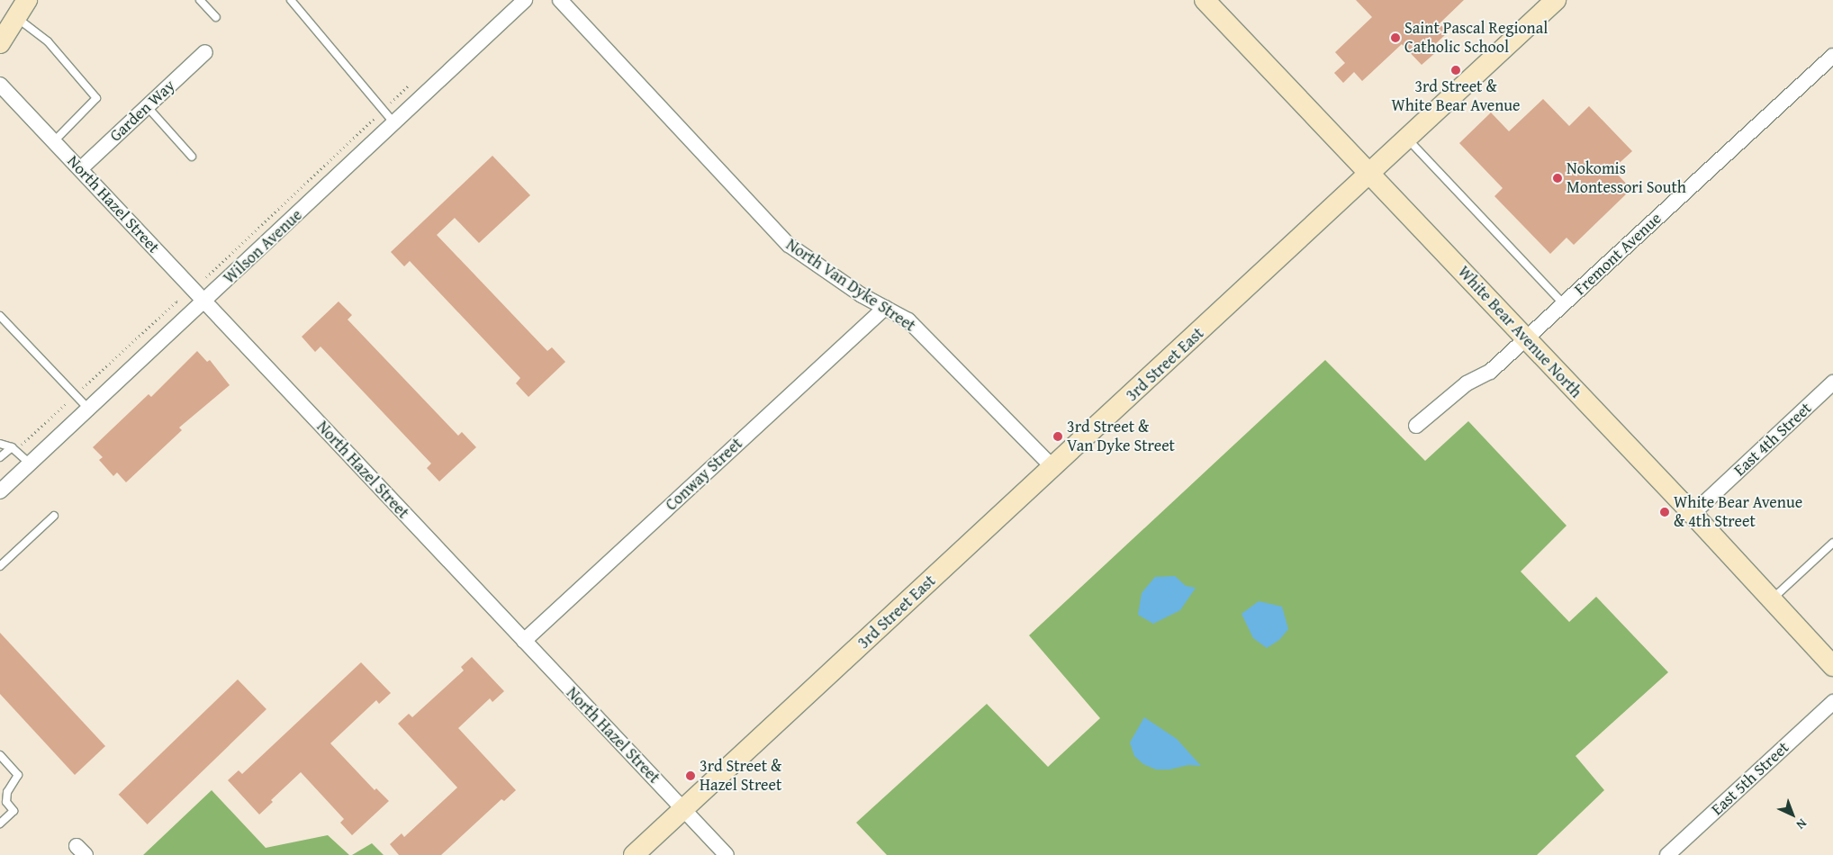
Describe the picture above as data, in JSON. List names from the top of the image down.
{
  "streets": {
    "street": [
      "Garden Way",
      "North Hazel Street",
      "Wilson Avenue",
      "Fremont Avenue",
      "North Van Dyke Street",
      "White Bear Avenue North",
      "3rd Street East",
      "East 4th Street",
      "Conway Street",
      "East 5th Street"
    ]
  },
  "crossings": [
    ["Garden Way", "North Hazel Street"],
    ["North Hazel Street", "Wilson Avenue"],
    ["North Hazel Street", "3rd Street East"],
    ["North Hazel Street", "Conway Street"],
    ["Fremont Avenue", "White Bear Avenue North"],
    ["North Van Dyke Street", "3rd Street East"],
    ["North Van Dyke Street", "Conway Street"],
    ["White Bear Avenue North", "3rd Street East"],
    ["White Bear Avenue North", "East 4th Street"]
  ],
  "places": [
    "Saint Pascal Regional Catholic School",
    "3rd Street & White Bear Avenue",
    "Nokomis Montessori South",
    "3rd Street & Van Dyke Street",
    "White Bear Avenue & 4th Street",
    "3rd Street & Hazel Street"
  ],
  "north": "bottom right"
}
